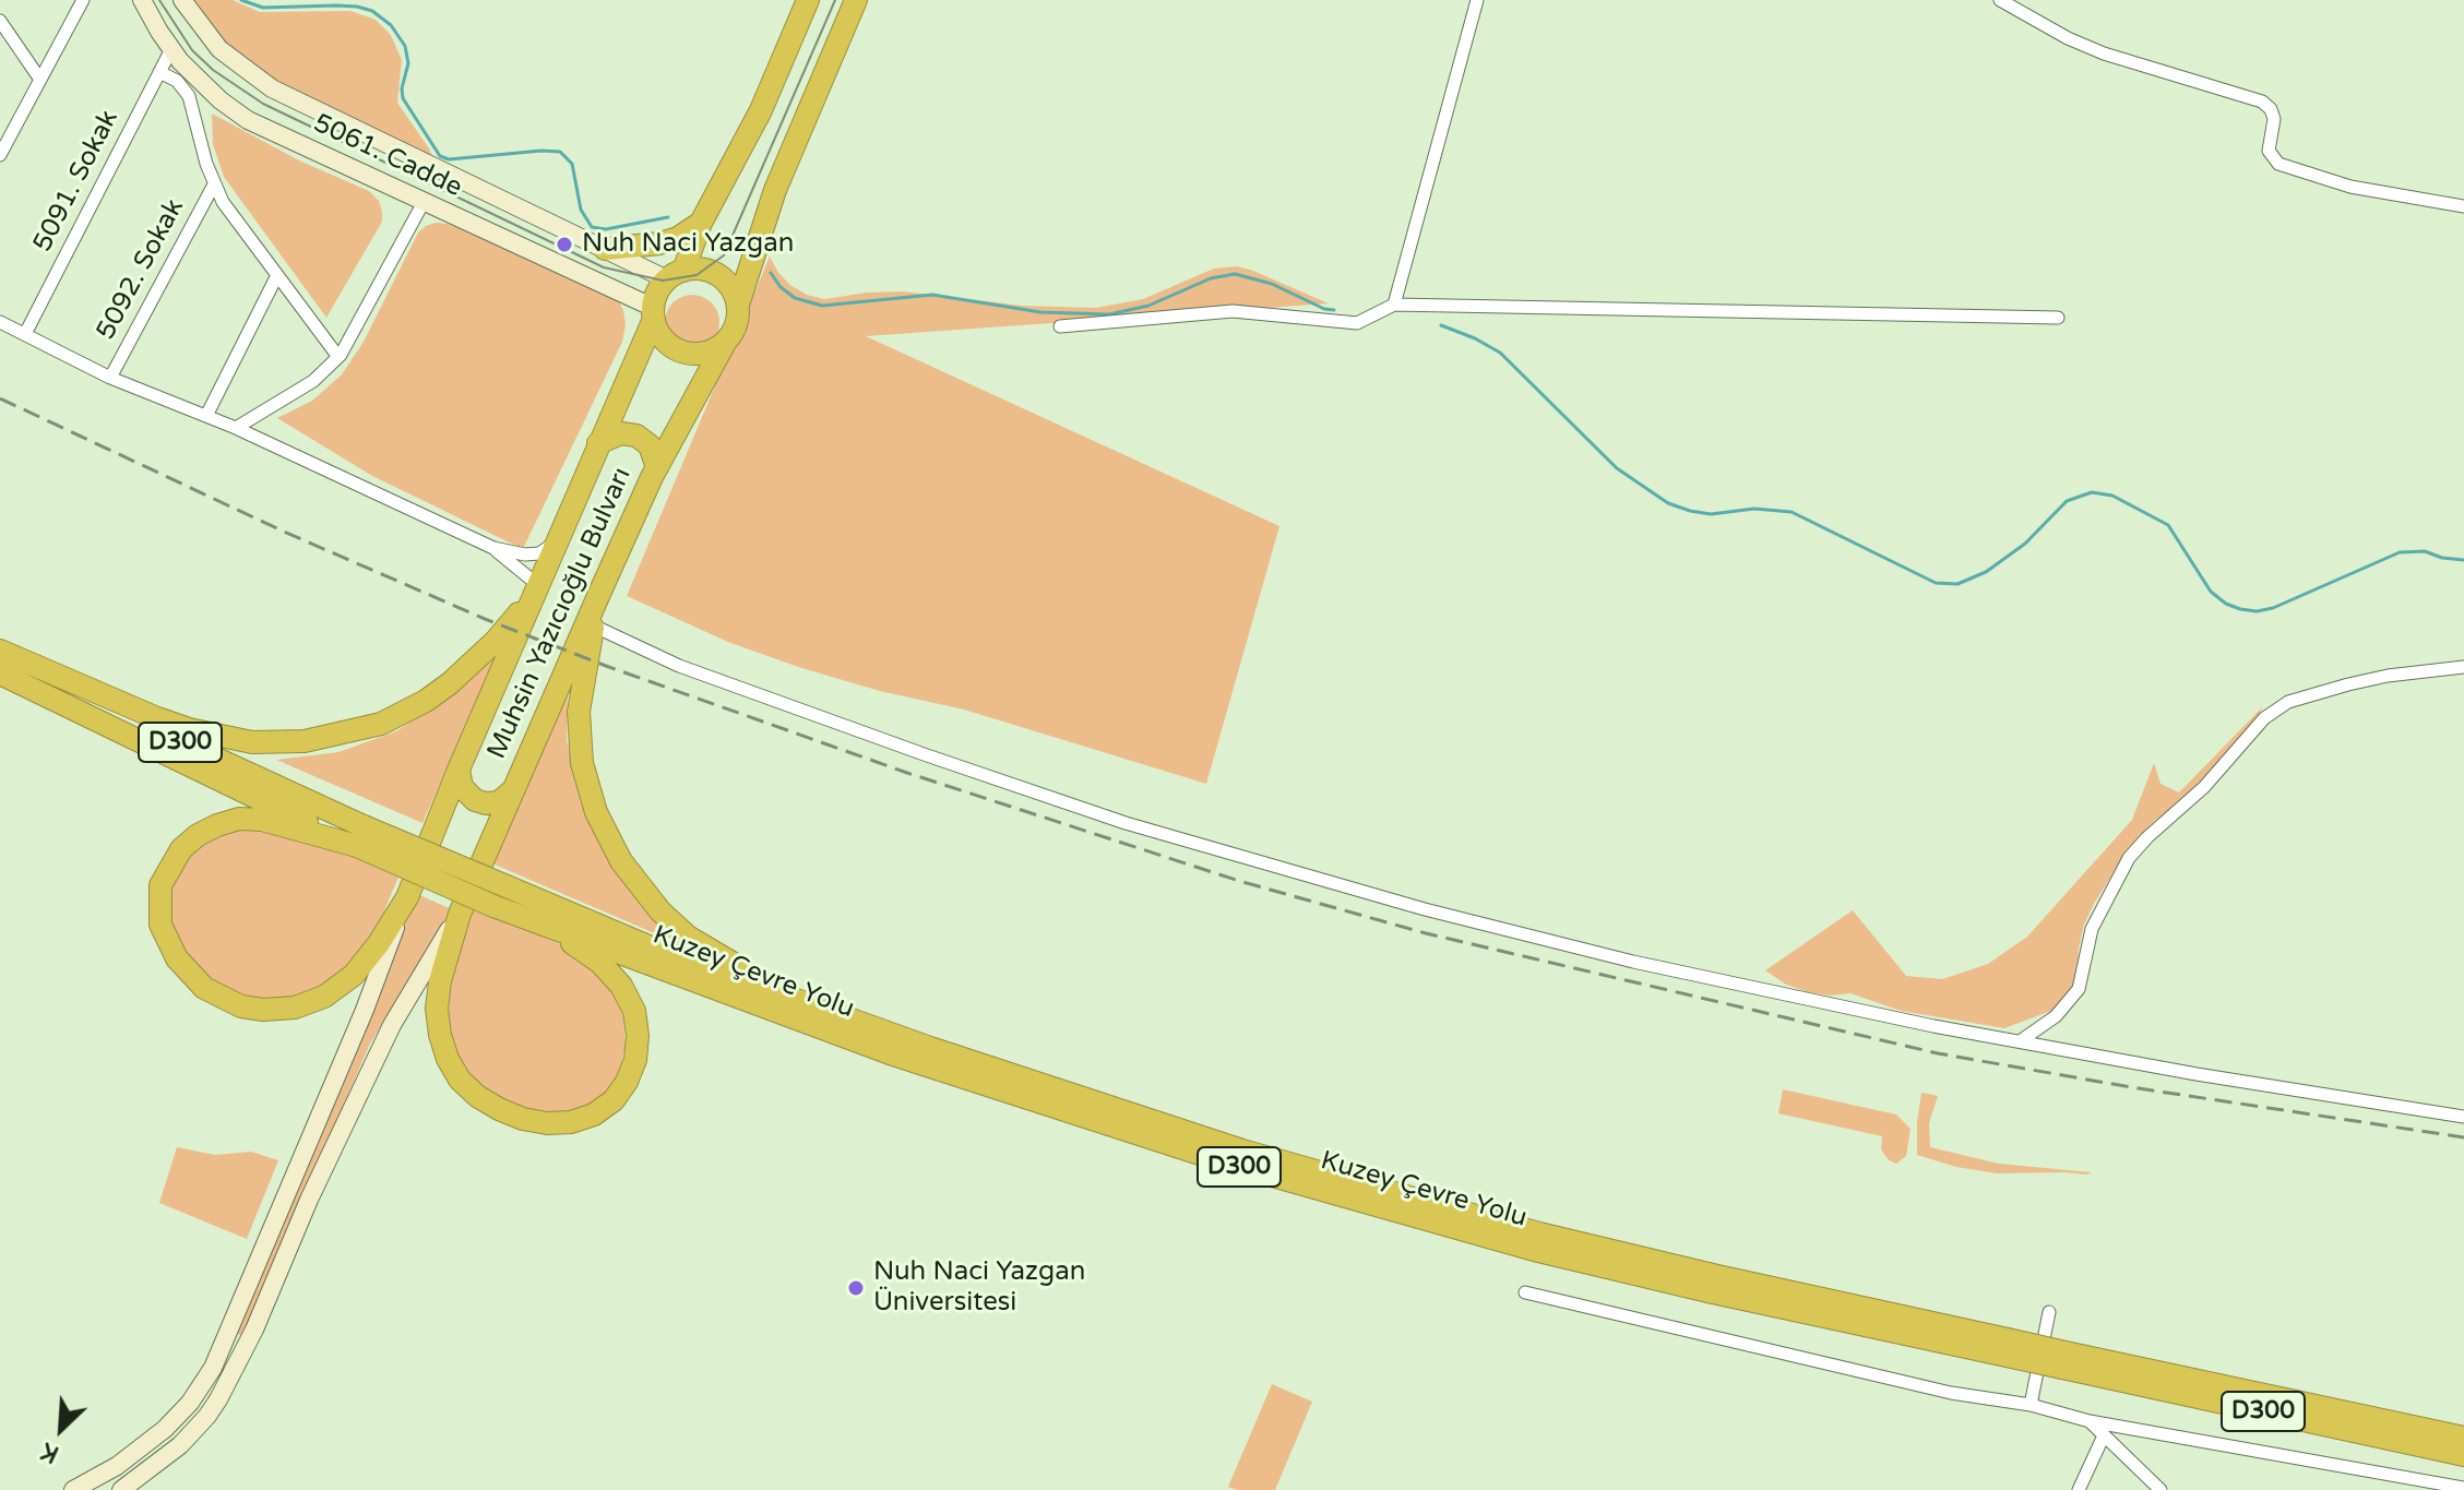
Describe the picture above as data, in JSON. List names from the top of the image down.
{
  "streets": {
    "highway": ["Muhsin Yazıcıoğlu Bulvarı", "D300", "Kuzey Çevre Yolu"],
    "street": ["5061. Cadde", "5091. Sokak", "5092. Sokak"]
  },
  "crossings": [
    ["5061. Cadde", "5091. Sokak"],
    ["5061. Cadde", "Muhsin Yazıcıoğlu Bulvarı"],
    ["Muhsin Yazıcıoğlu Bulvarı", "D300"],
    ["Muhsin Yazıcıoğlu Bulvarı", "Kuzey Çevre Yolu"],
    ["D300", "Kuzey Çevre Yolu"]
  ],
  "places": ["Nuh Naci Yazgan", "Nuh Naci Yazgan Üniversitesi"],
  "north": "bottom left"
}
